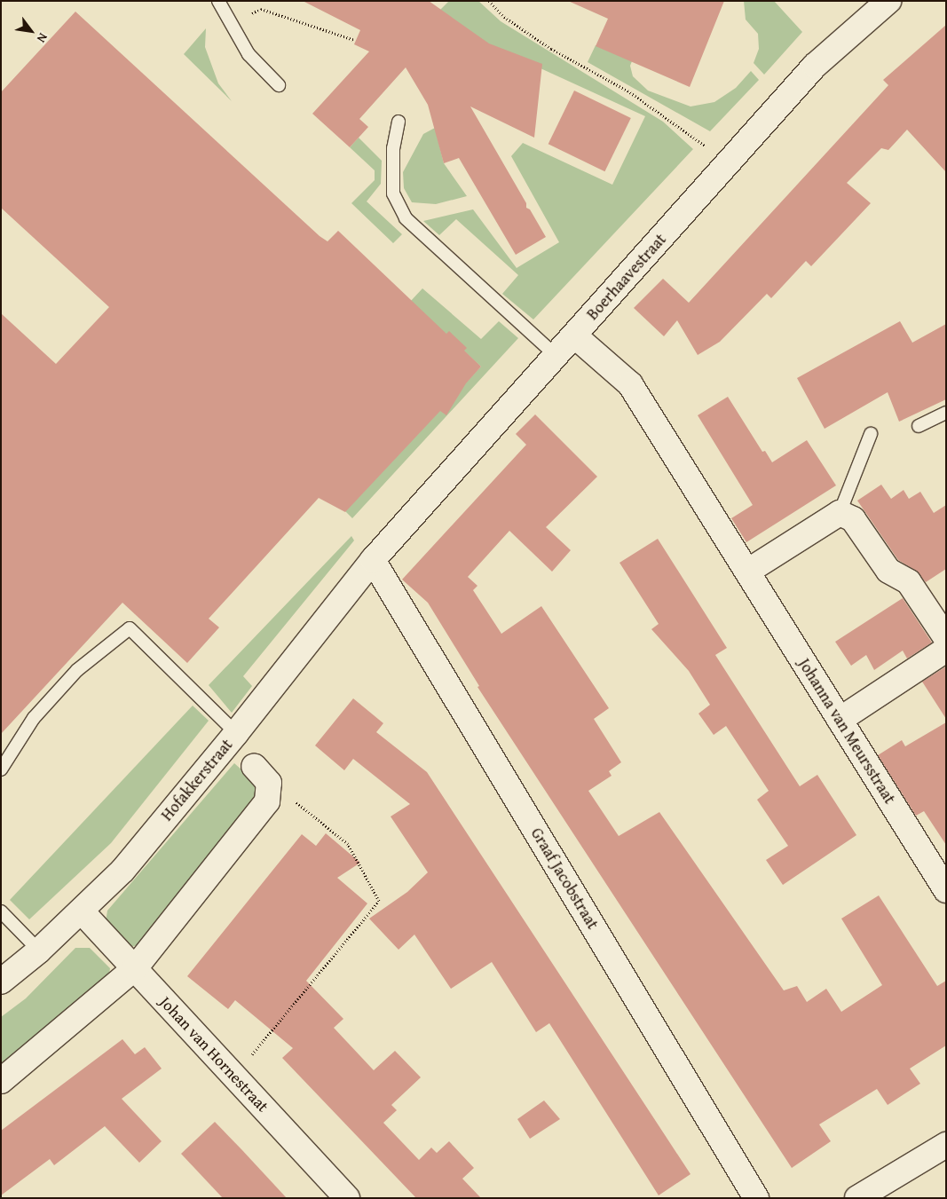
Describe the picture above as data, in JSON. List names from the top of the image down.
{
  "streets": {
    "street": [
      "Boerhaavestraat",
      "Johanna van Meursstraat",
      "Hofakkerstraat",
      "Graaf Jacobstraat",
      "Johan van Hornestraat"
    ]
  },
  "crossings": [
    ["Boerhaavestraat", "Johanna van Meursstraat"],
    ["Boerhaavestraat", "Hofakkerstraat"],
    ["Boerhaavestraat", "Graaf Jacobstraat"],
    ["Hofakkerstraat", "Graaf Jacobstraat"],
    ["Hofakkerstraat", "Johan van Hornestraat"]
  ],
  "north": "bottom right"
}
